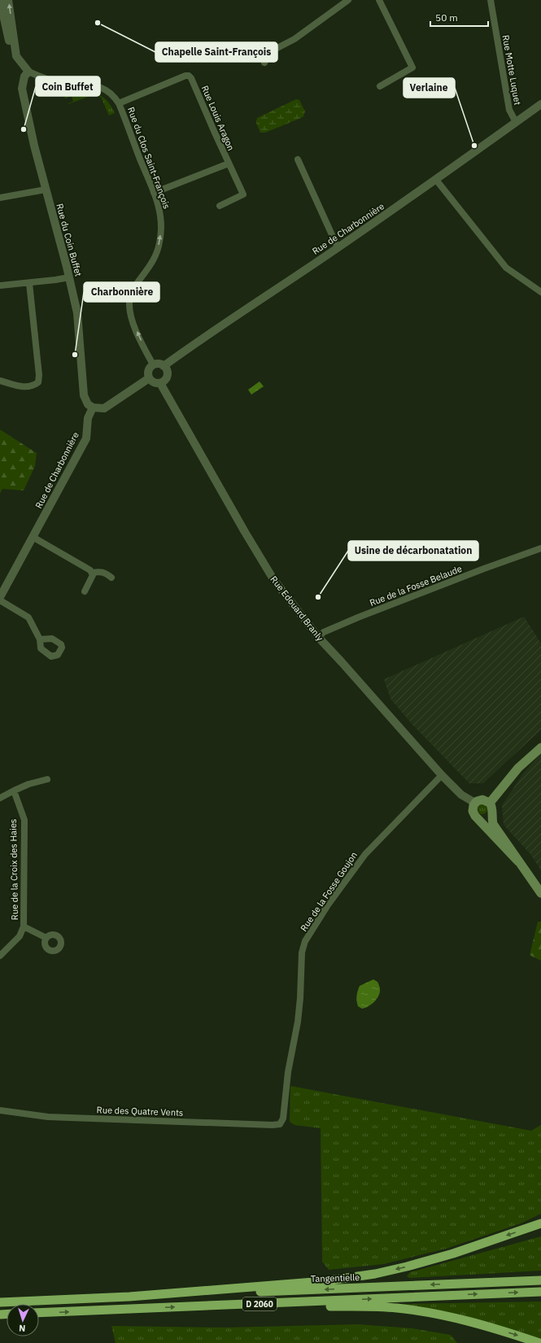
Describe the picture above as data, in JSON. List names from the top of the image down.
{
  "streets": {
    "highway": ["Tangentielle", "D 2060"],
    "street": [
      "Rue Motte Luquet",
      "Rue Louis Aragon",
      "Rue du Clos Saint-François",
      "Rue de Charbonnière",
      "Rue du Coin Buffet",
      "Rue de la Fosse Belaude",
      "Rue Edouard Branly",
      "Rue de la Croix des Haies",
      "Rue de la Fosse Goujon",
      "Rue des Quatre Vents"
    ]
  },
  "crossings": [
    ["Rue Motte Luquet", "Rue de Charbonnière"],
    ["Rue Louis Aragon", "Rue du Clos Saint-François"],
    ["Rue du Clos Saint-François", "Rue de Charbonnière"],
    ["Rue du Clos Saint-François", "Rue du Coin Buffet"],
    ["Rue du Clos Saint-François", "Rue Edouard Branly"],
    ["Rue de Charbonnière", "Rue du Coin Buffet"],
    ["Rue de Charbonnière", "Rue Edouard Branly"],
    ["Rue de la Fosse Belaude", "Rue Edouard Branly"],
    ["Rue Edouard Branly", "Rue de la Fosse Goujon"],
    ["Rue de la Fosse Goujon", "Rue des Quatre Vents"],
    ["Tangentielle", "D 2060"]
  ],
  "one_way": ["Rue du Clos Saint-François"],
  "places": [
    "Chapelle Saint-François",
    "Coin Buffet",
    "Verlaine",
    "Charbonnière",
    "Usine de décarbonatation"
  ],
  "scale_bar": "50 m",
  "north": "bottom"
}
